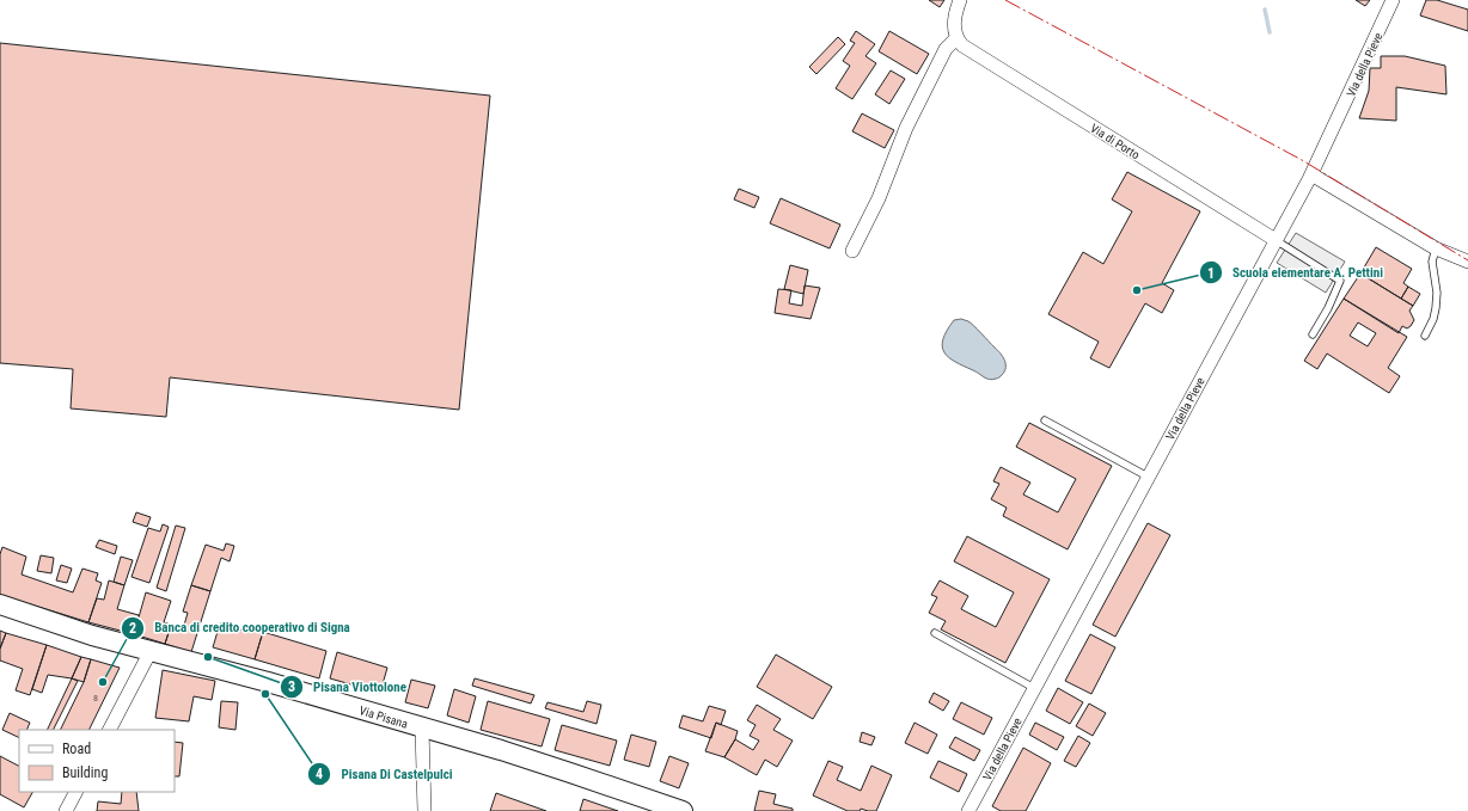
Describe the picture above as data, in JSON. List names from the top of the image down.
{
  "streets": {
    "main road": ["Via Pisana"],
    "street": ["Via della Pieve", "Via di Porto"]
  },
  "crossings": [
    ["Via della Pieve", "Via di Porto"]
  ],
  "places": [
    "Scuola elementare A. Pettini",
    "Pisana Viottolone",
    "Banca di credito cooperativo di Signa",
    "Pisana Di Castelpulci"
  ],
  "house_numbers": ["8"],
  "legend": ["Road", "Building"]
}
